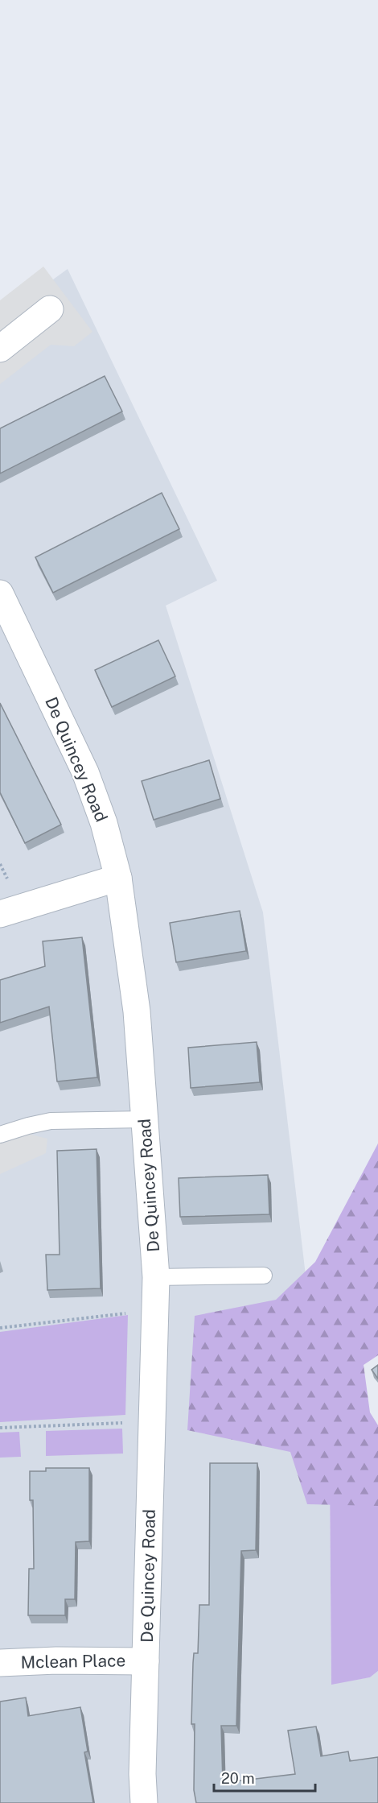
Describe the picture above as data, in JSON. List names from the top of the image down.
{
  "streets": {
    "street": ["De Quincey Road", "Mclean Place"]
  },
  "crossings": [
    ["De Quincey Road", "Mclean Place"]
  ],
  "scale_bar": "20 m"
}
